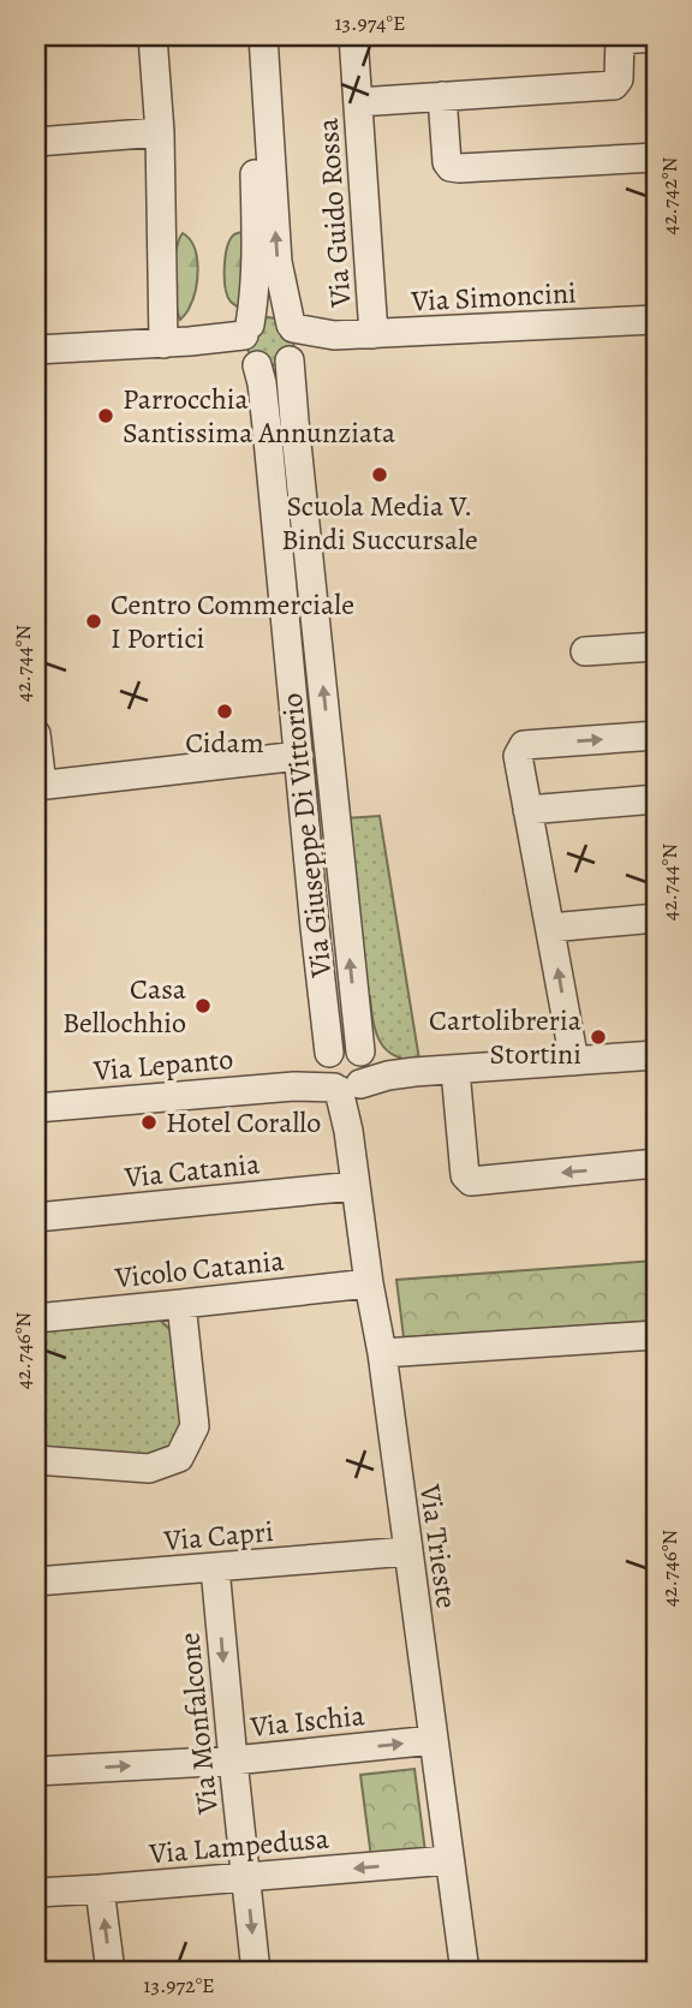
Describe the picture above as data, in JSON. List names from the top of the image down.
{
  "streets": {
    "street": [
      "Via Guido Rossa",
      "Via Simoncini",
      "Via Giuseppe Di Vittorio",
      "Via Lepanto",
      "Via Catania",
      "Vicolo Catania",
      "Via Capri",
      "Via Trieste",
      "Via Ischia",
      "Via Monfalcone",
      "Via Lampedusa"
    ]
  },
  "crossings": [
    ["Via Guido Rossa", "Via Simoncini"],
    ["Via Simoncini", "Via Giuseppe Di Vittorio"],
    ["Via Giuseppe Di Vittorio", "Via Lepanto"],
    ["Via Giuseppe Di Vittorio", "Via Trieste"],
    ["Via Lepanto", "Via Trieste"],
    ["Via Catania", "Via Trieste"],
    ["Vicolo Catania", "Via Trieste"],
    ["Via Capri", "Via Trieste"],
    ["Via Capri", "Via Monfalcone"],
    ["Via Trieste", "Via Ischia"],
    ["Via Trieste", "Via Lampedusa"],
    ["Via Ischia", "Via Monfalcone"],
    ["Via Monfalcone", "Via Lampedusa"]
  ],
  "one_way": ["Via Ischia", "Via Monfalcone", "Via Lampedusa"],
  "places": [
    "Parrocchia Santissima Annunziata",
    "Scuola Media V. Bindi Succursale",
    "Centro Commerciale I Portici",
    "Cidam",
    "Casa Bellochhio",
    "Cartolibreria Stortini",
    "Hotel Corallo"
  ],
  "coordinates": [
    "13.974°E",
    "42.742°N",
    "42.744°N",
    "42.746°N",
    "13.972°E"
  ]
}
